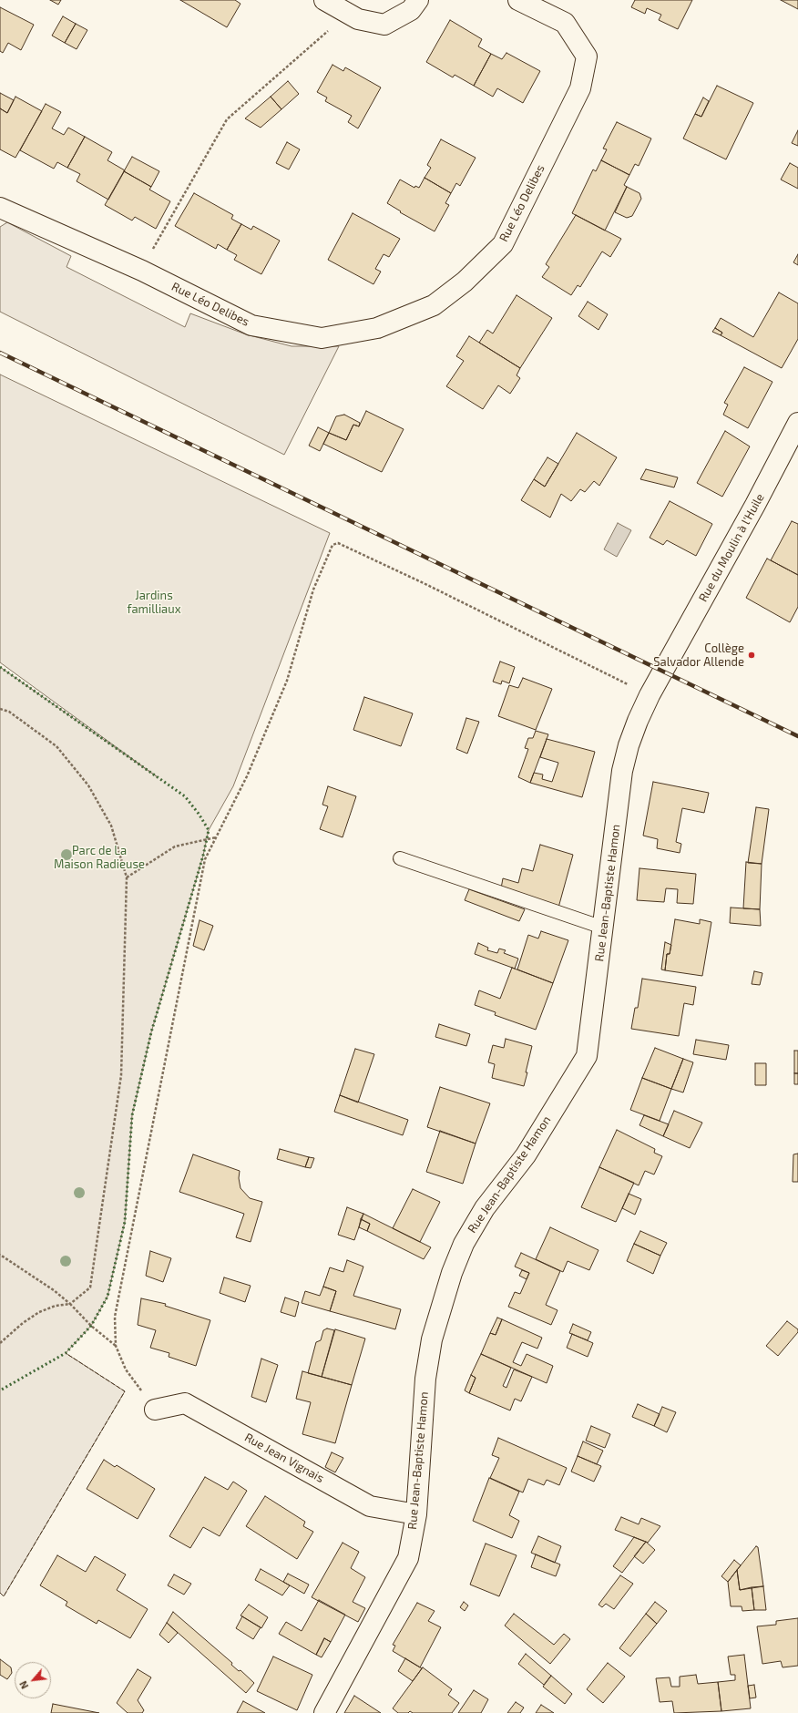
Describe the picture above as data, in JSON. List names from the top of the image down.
{
  "streets": {
    "street": [
      "Rue Léo Delibes",
      "Rue du Moulin à l'Huile",
      "Rue Jean-Baptiste Hamon",
      "Rue Jean Vignais"
    ]
  },
  "crossings": [
    ["Rue du Moulin à l'Huile", "Rue Jean-Baptiste Hamon"],
    ["Rue Jean-Baptiste Hamon", "Rue Jean Vignais"]
  ],
  "parks": ["Jardins familliaux", "Parc de La Maison Radieuse"],
  "places": ["Collège Salvador Allende"],
  "north": "bottom left"
}
